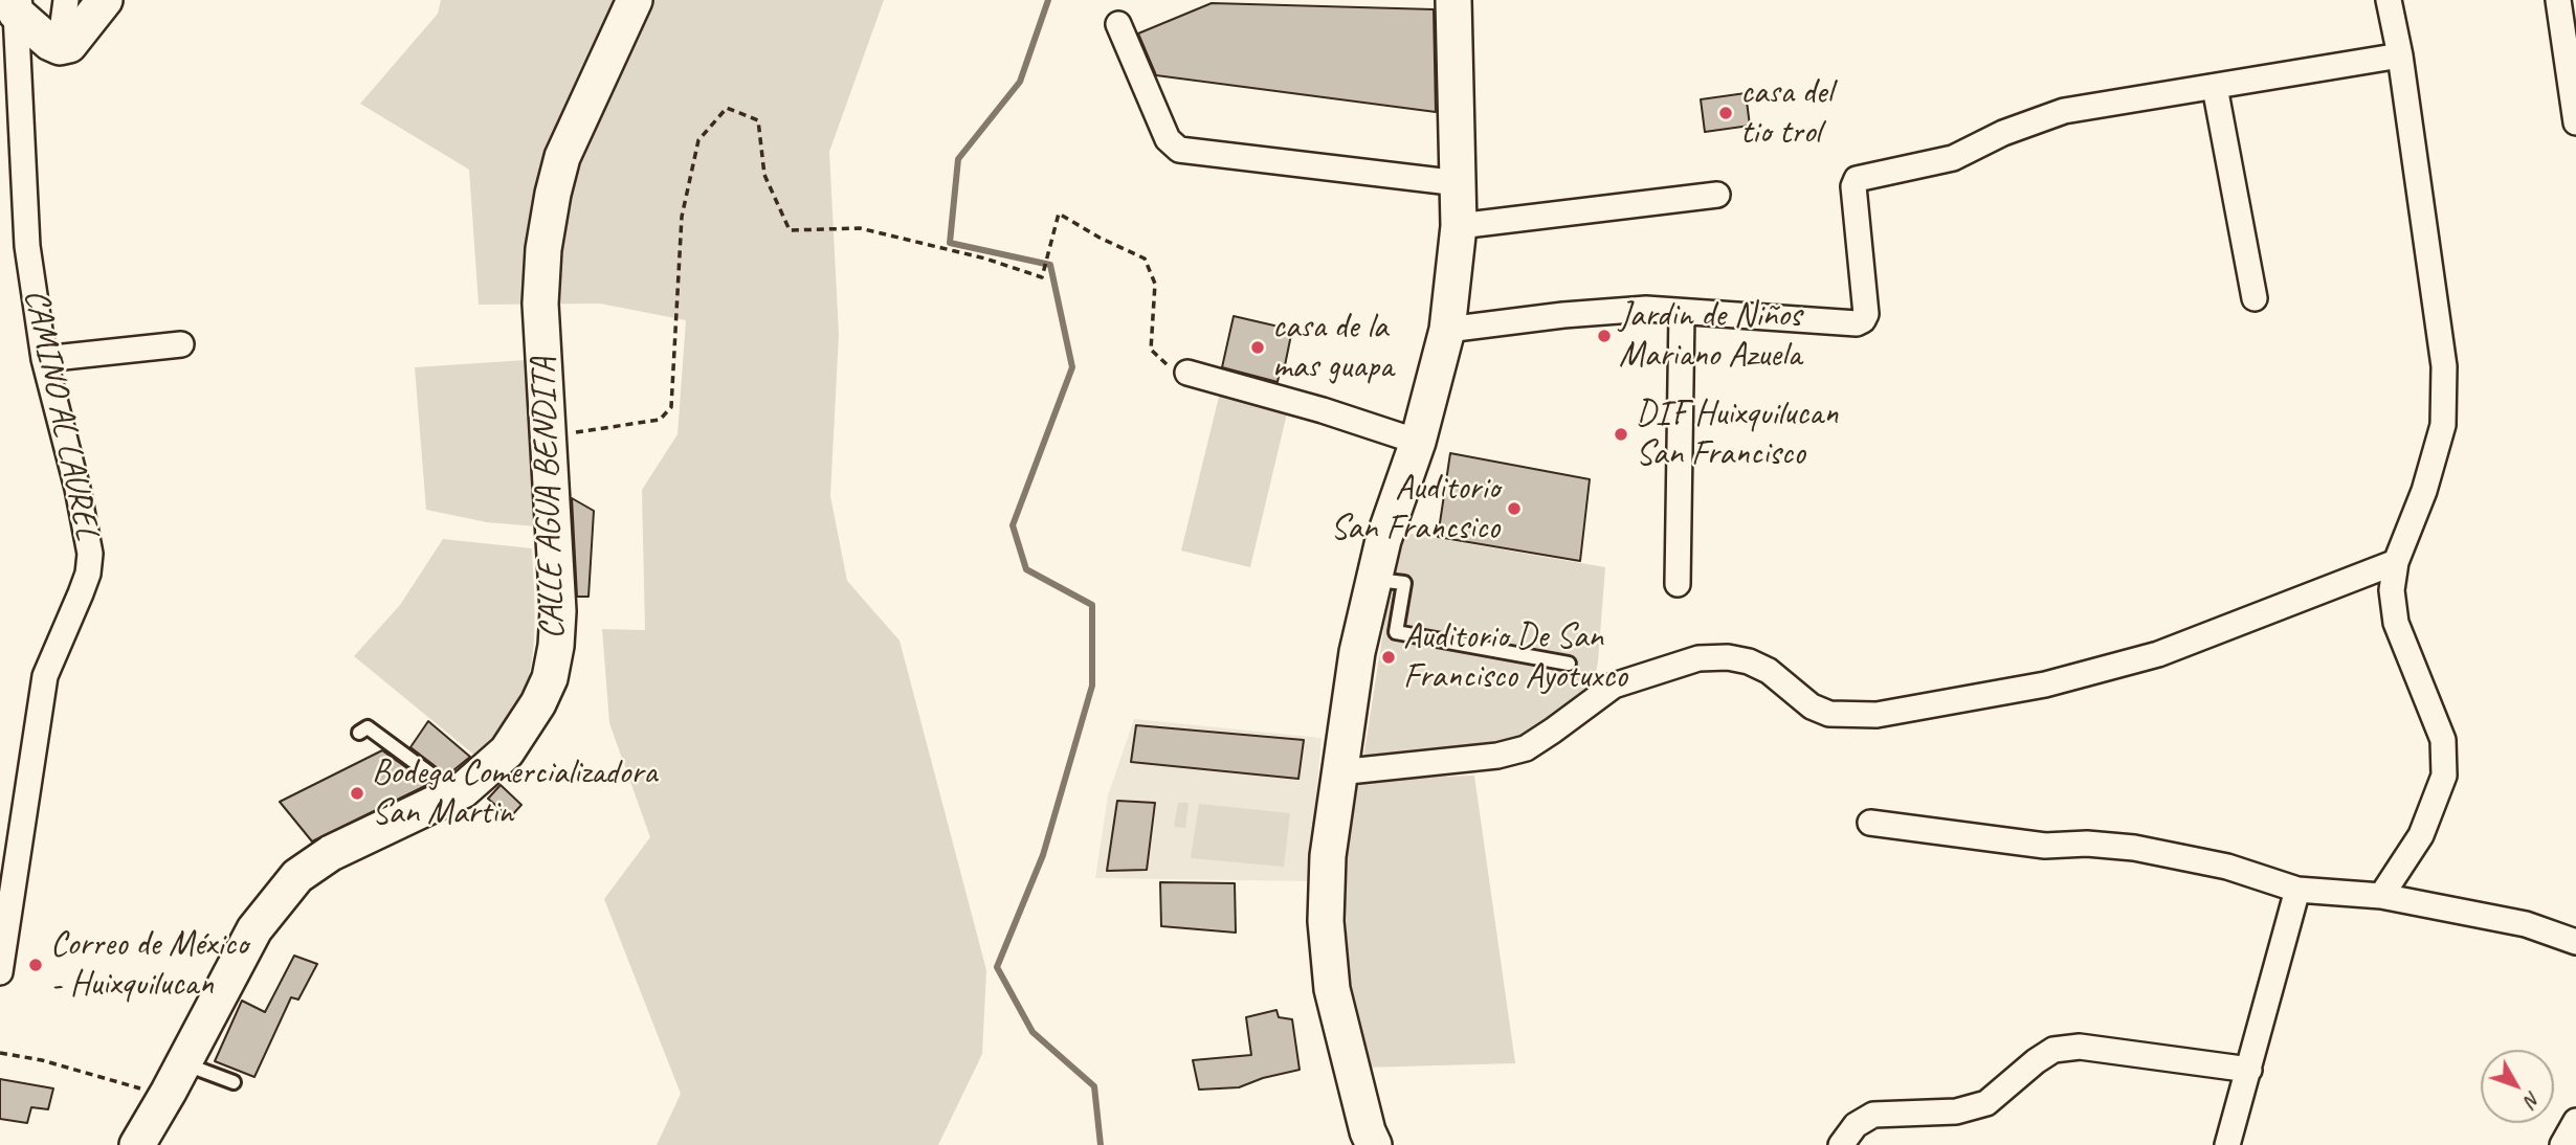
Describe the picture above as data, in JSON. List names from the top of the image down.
{
  "streets": {
    "main road": ["CAMINO AL LAUREL", "CALLE AGUA BENDITA"]
  },
  "places": [
    "casa del tio trol",
    "Jardin de Niños Mariano Azuela",
    "casa de la mas guapa",
    "DIF Huixquilucan San Francisco",
    "Auditorio San Francsico",
    "Auditorio De San Francisco Ayotuxco",
    "Bodega Comercializadora San Martin",
    "Correo de México - Huixquilucan"
  ],
  "north": "bottom right"
}
